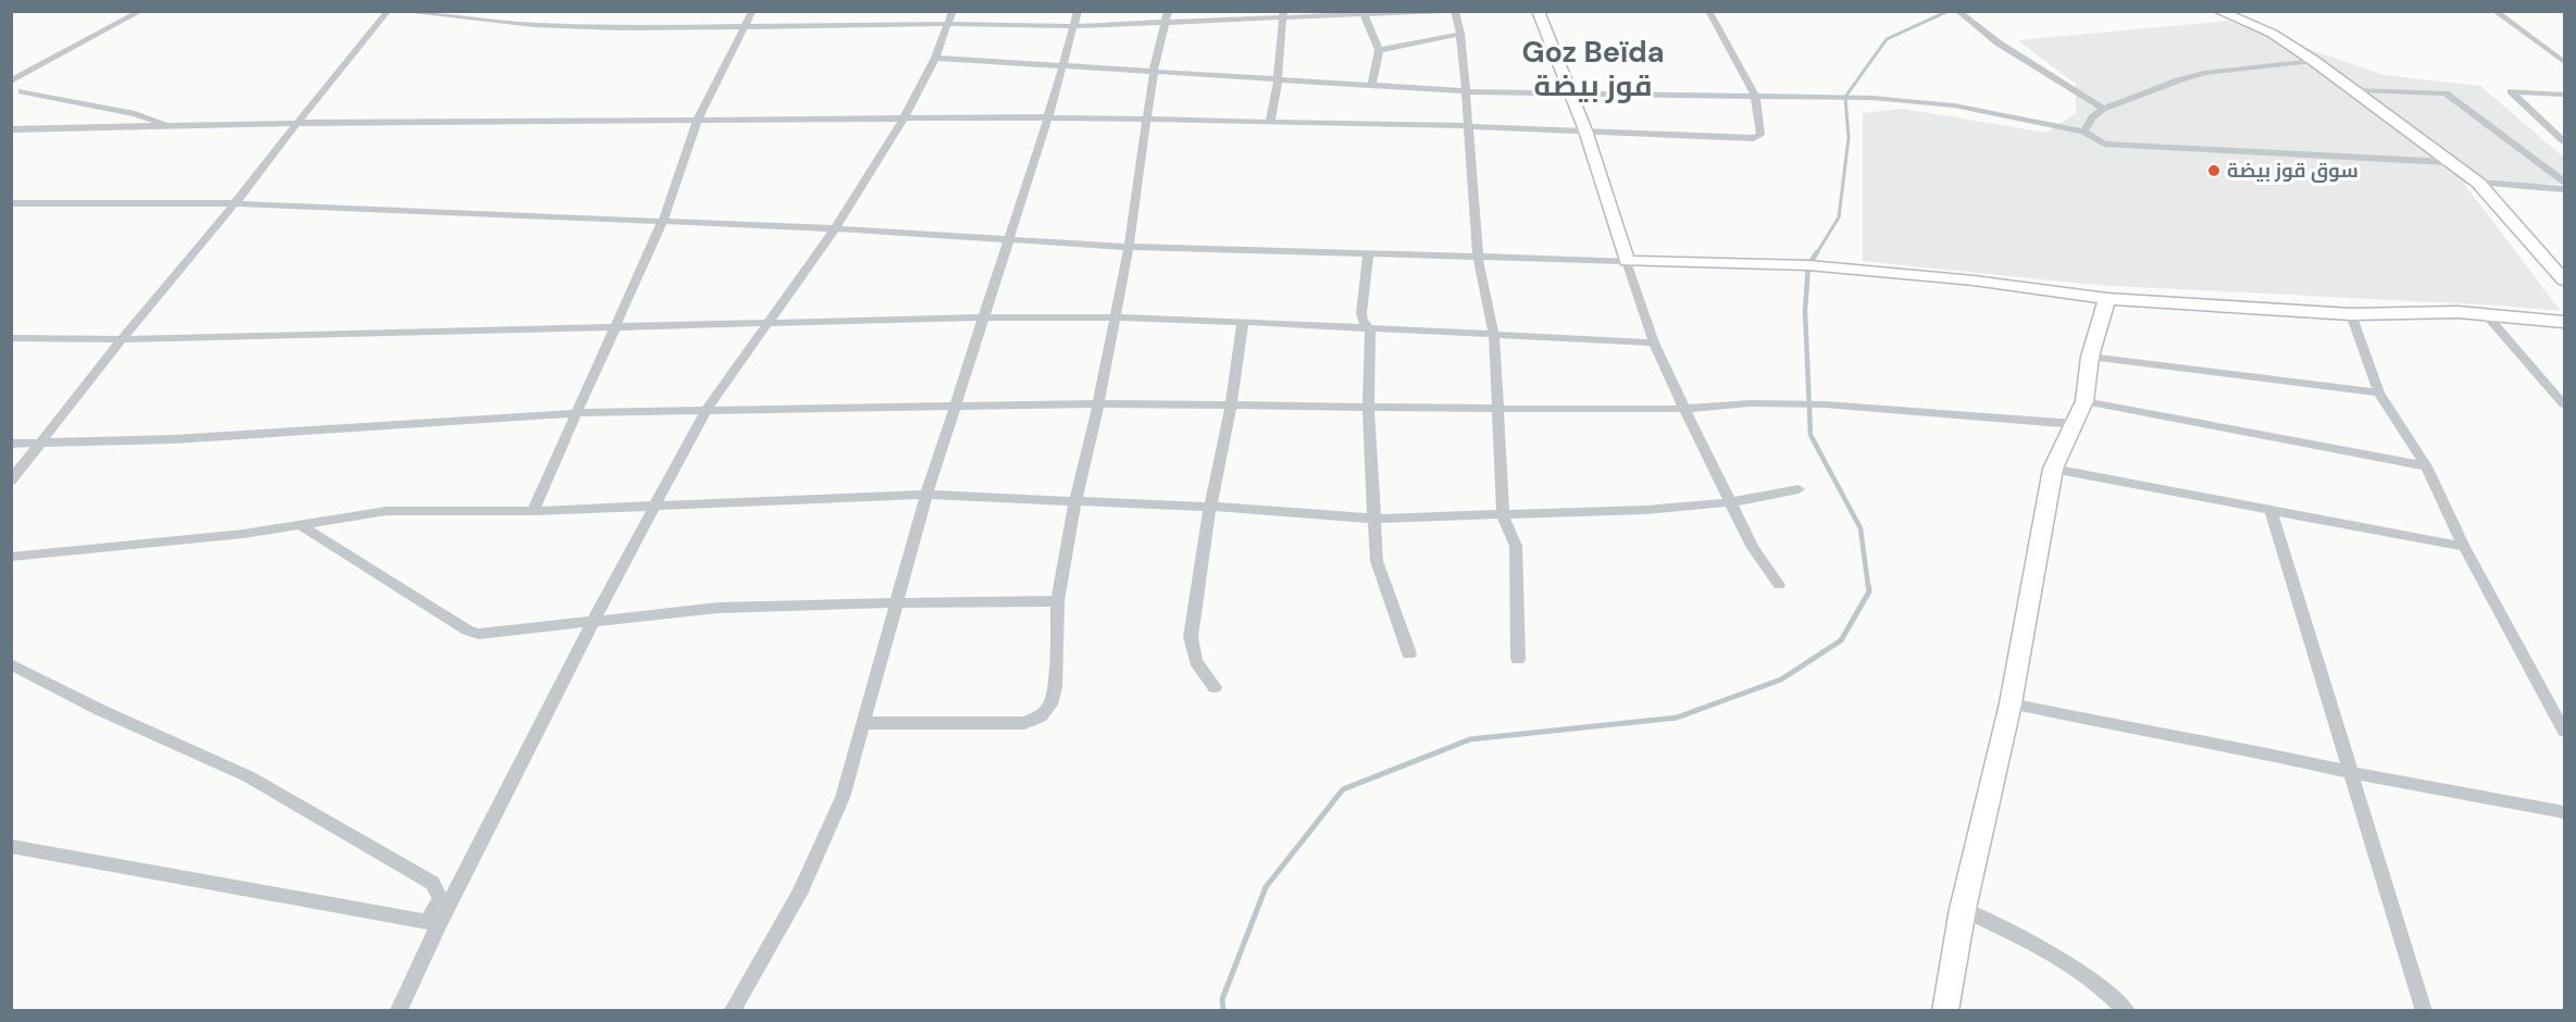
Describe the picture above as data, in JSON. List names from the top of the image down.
{
  "districts": ["Goz Beïda قوز بيضة"],
  "places": ["سوق قوز بيضة"]
}
